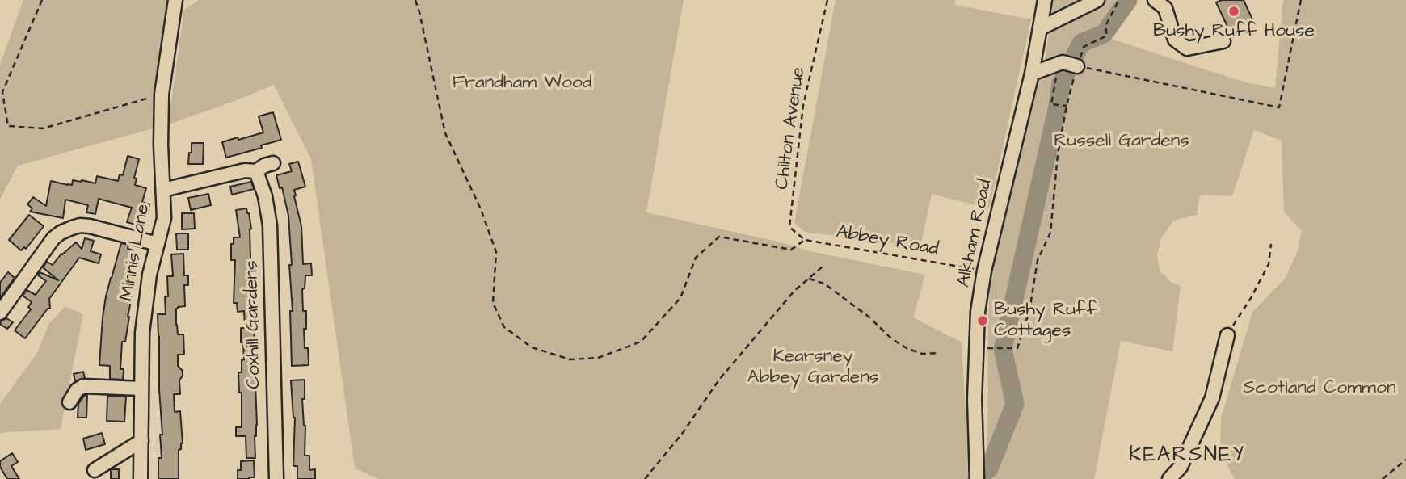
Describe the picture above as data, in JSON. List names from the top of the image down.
{
  "streets": {
    "street": ["Alkham Road", "Minnis Lane", "Coxhill Gardens"],
    "path": ["Chilton Avenue", "Abbey Road"]
  },
  "crossings": [
    ["Chilton Avenue", "Abbey Road"],
    ["Alkham Road", "Abbey Road"]
  ],
  "districts": ["KEARSNEY"],
  "parks": [
    "Frandham Wood",
    "Russell Gardens",
    "Kearsney Abbey Gardens",
    "Scotland Common"
  ],
  "places": ["Bushy Ruff House", "Bushy Ruff Cottages"]
}
